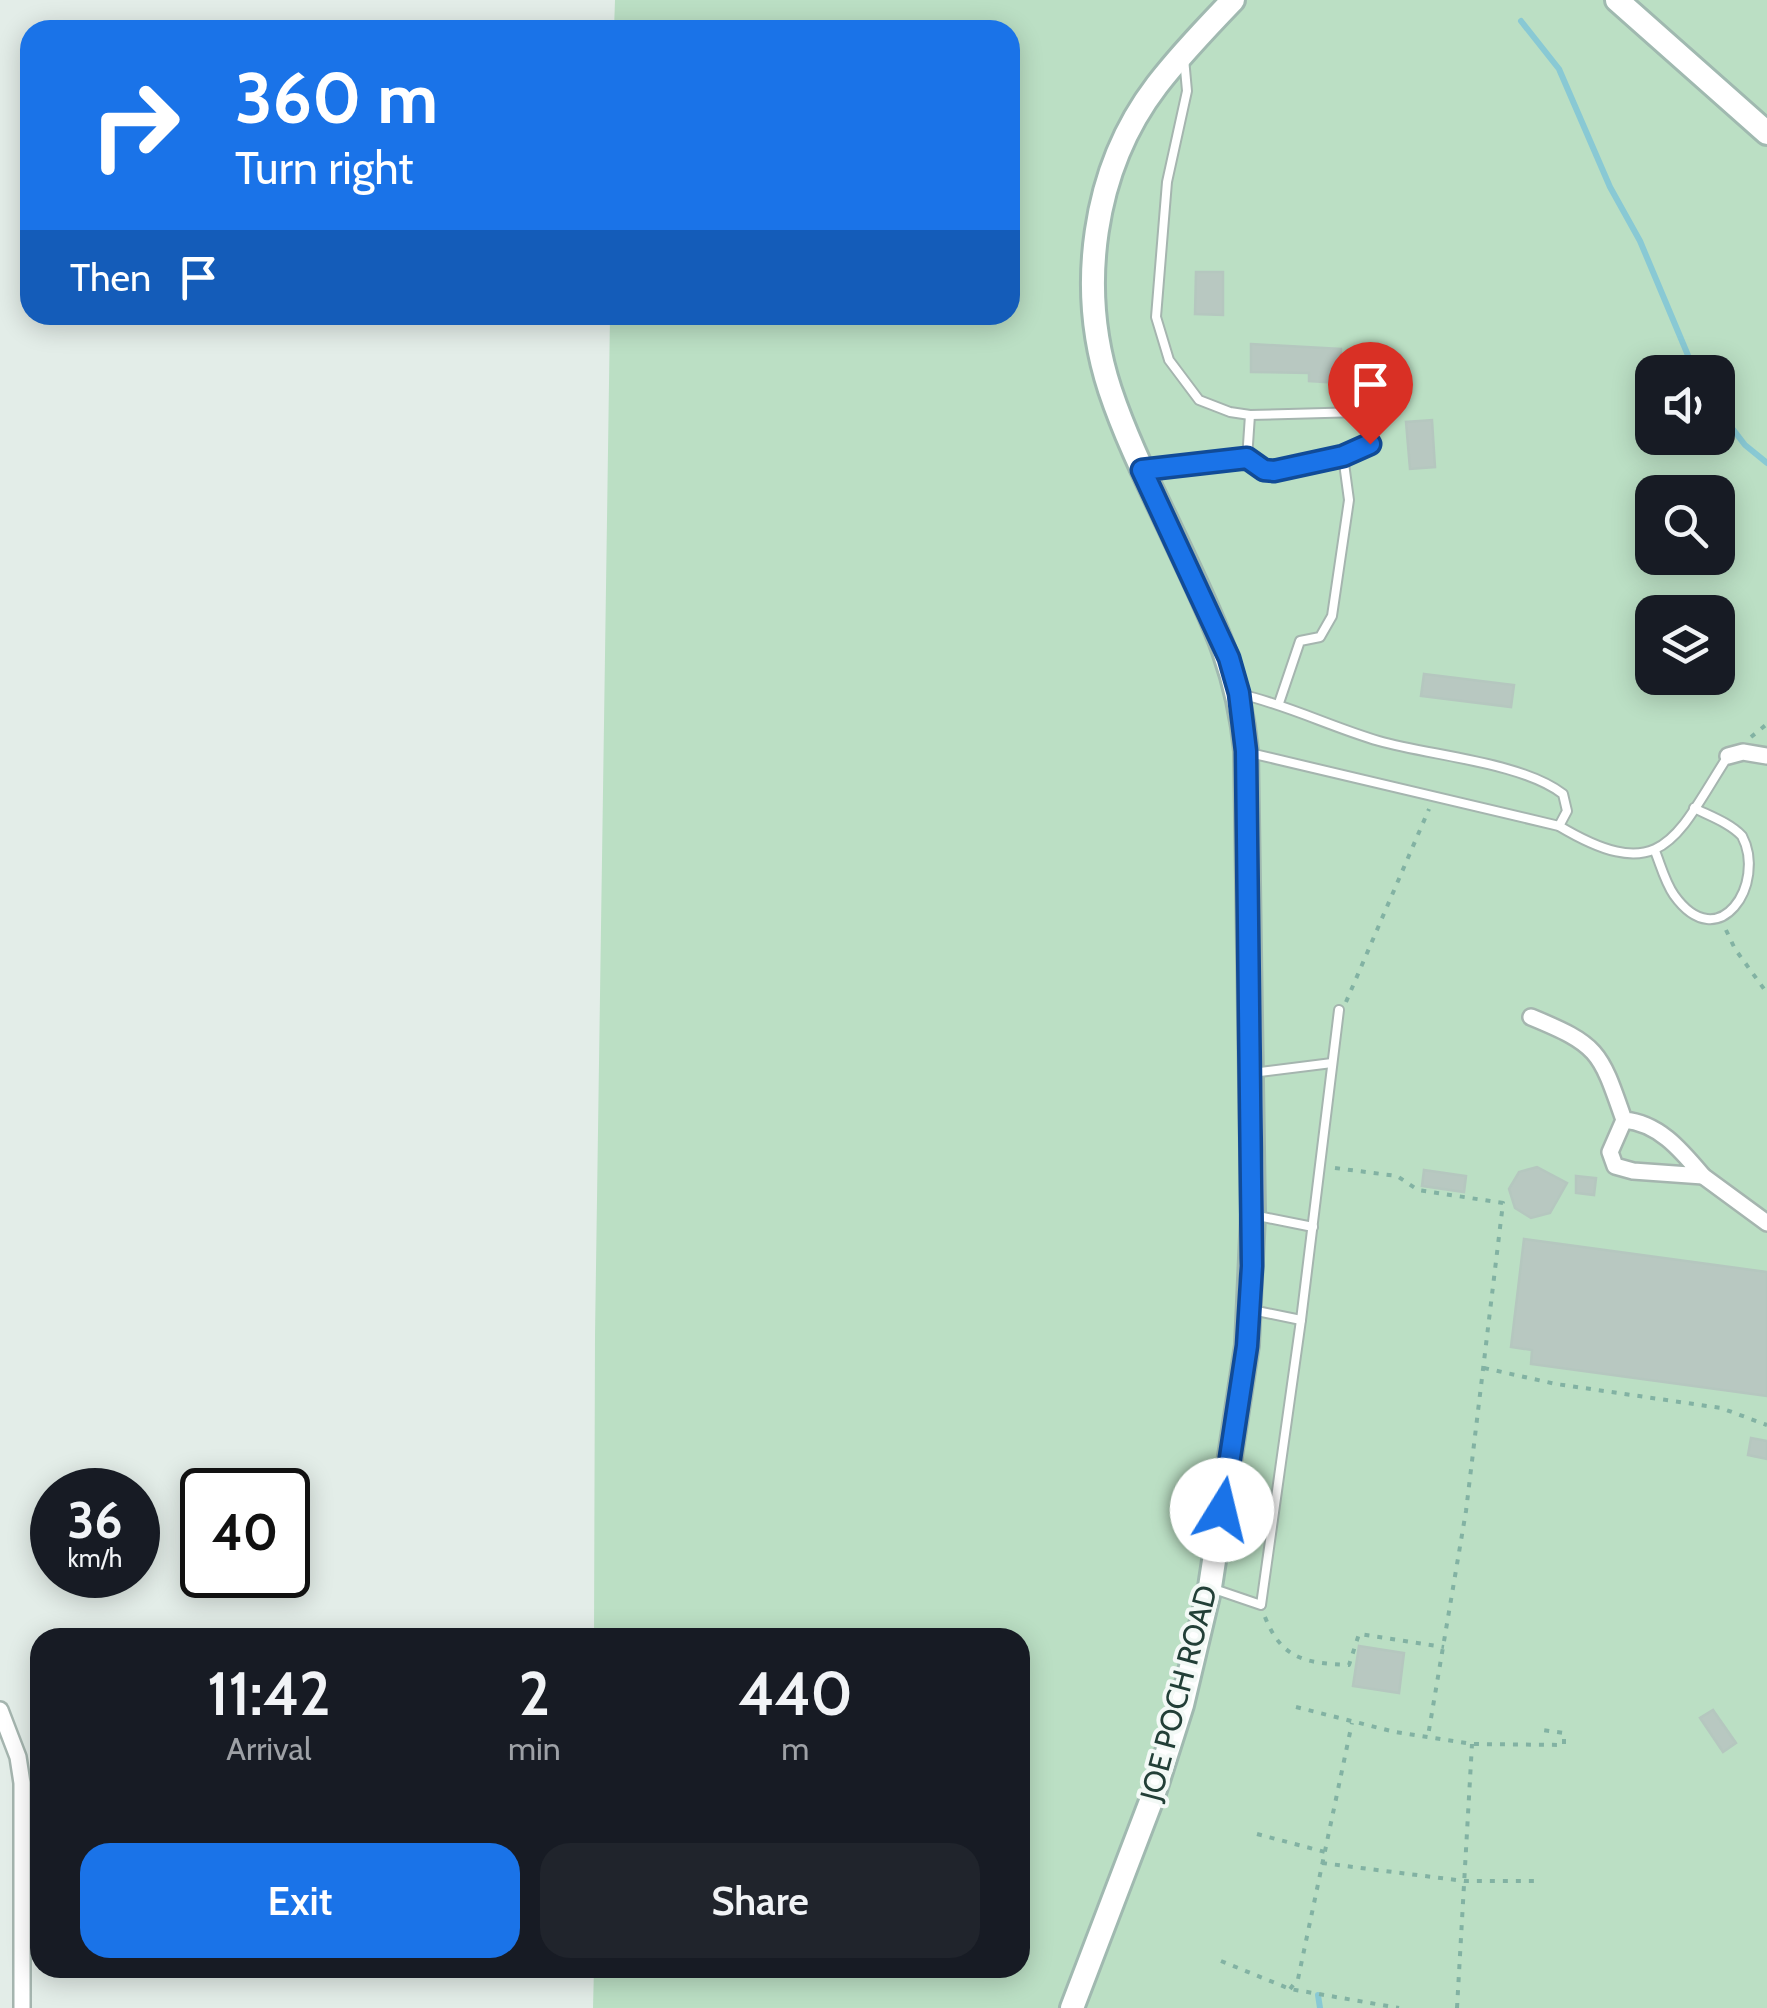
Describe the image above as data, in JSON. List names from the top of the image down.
{
  "streets": {
    "street": ["JOE POCH ROAD"]
  },
  "page": {
    "turn": ["360 m", "Turn right"],
    "then": "Then",
    "speed": "36 km/h",
    "limit": "40",
    "eta": [
      "11:42",
      "Arrival",
      "2",
      "min",
      "440",
      "m"
    ],
    "buttons": ["Exit", "Share"]
  }
}
